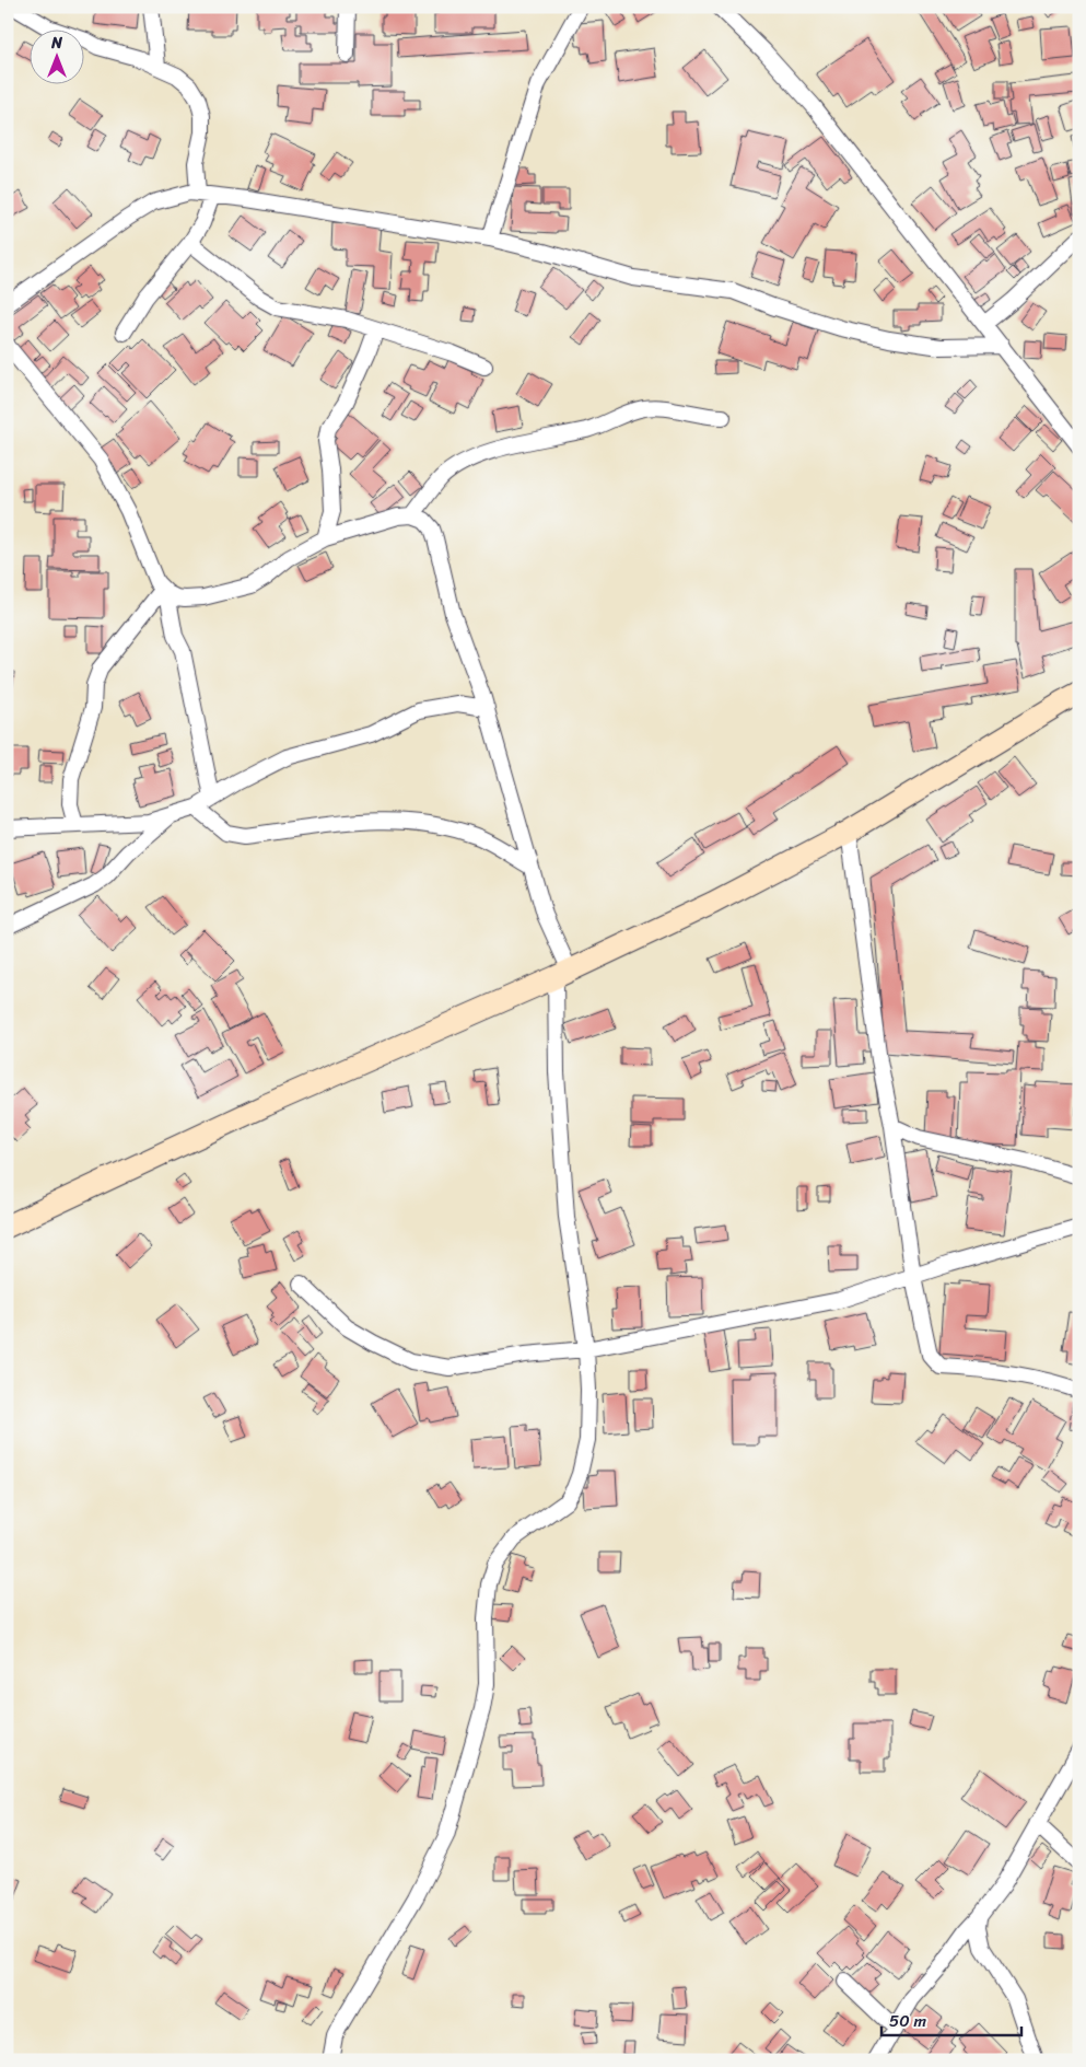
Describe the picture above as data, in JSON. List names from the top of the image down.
{
  "scale_bar": "50 m",
  "north": "top"
}
